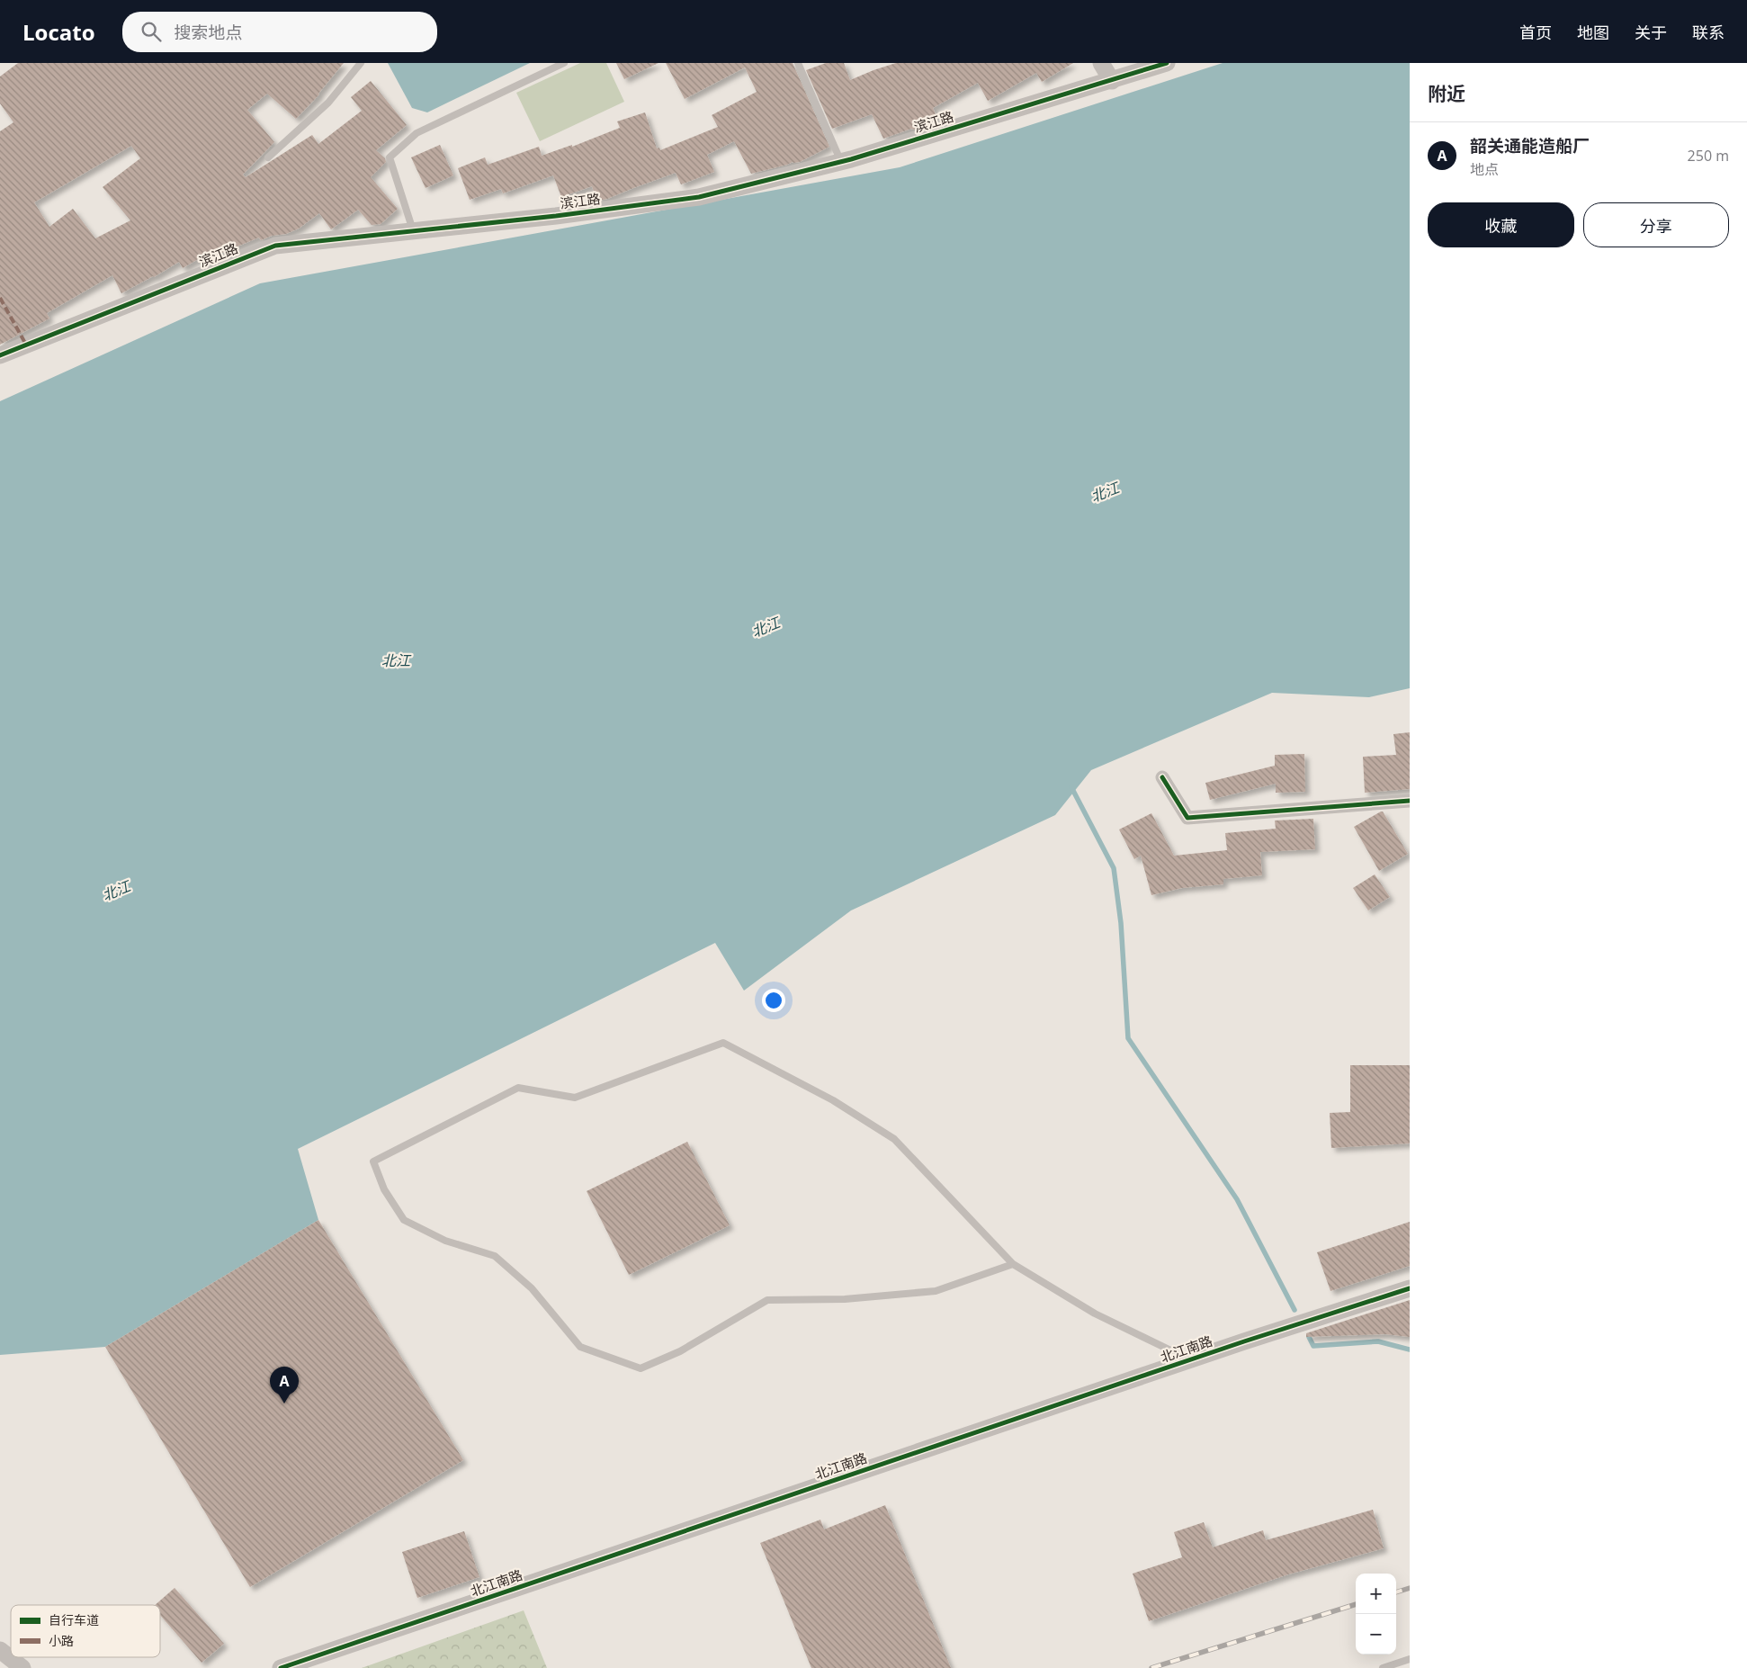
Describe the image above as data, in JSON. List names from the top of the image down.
{
  "streets": {
    "street": ["滨江路", "北江南路"]
  },
  "water": ["北江"],
  "legend": ["自行车道", "小路"],
  "page": {
    "header": "Locato",
    "search": "搜索地点",
    "nav": [
      "首页",
      "地图",
      "关于",
      "联系"
    ],
    "heading": "附近",
    "list": [
      {
        "mark": "A",
        "name": "韶关通能造船厂",
        "note": "地点",
        "value": "250 m"
      }
    ],
    "buttons": ["收藏", "分享"],
    "pins": "A",
    "map_buttons": ["+", "−"]
  }
}
